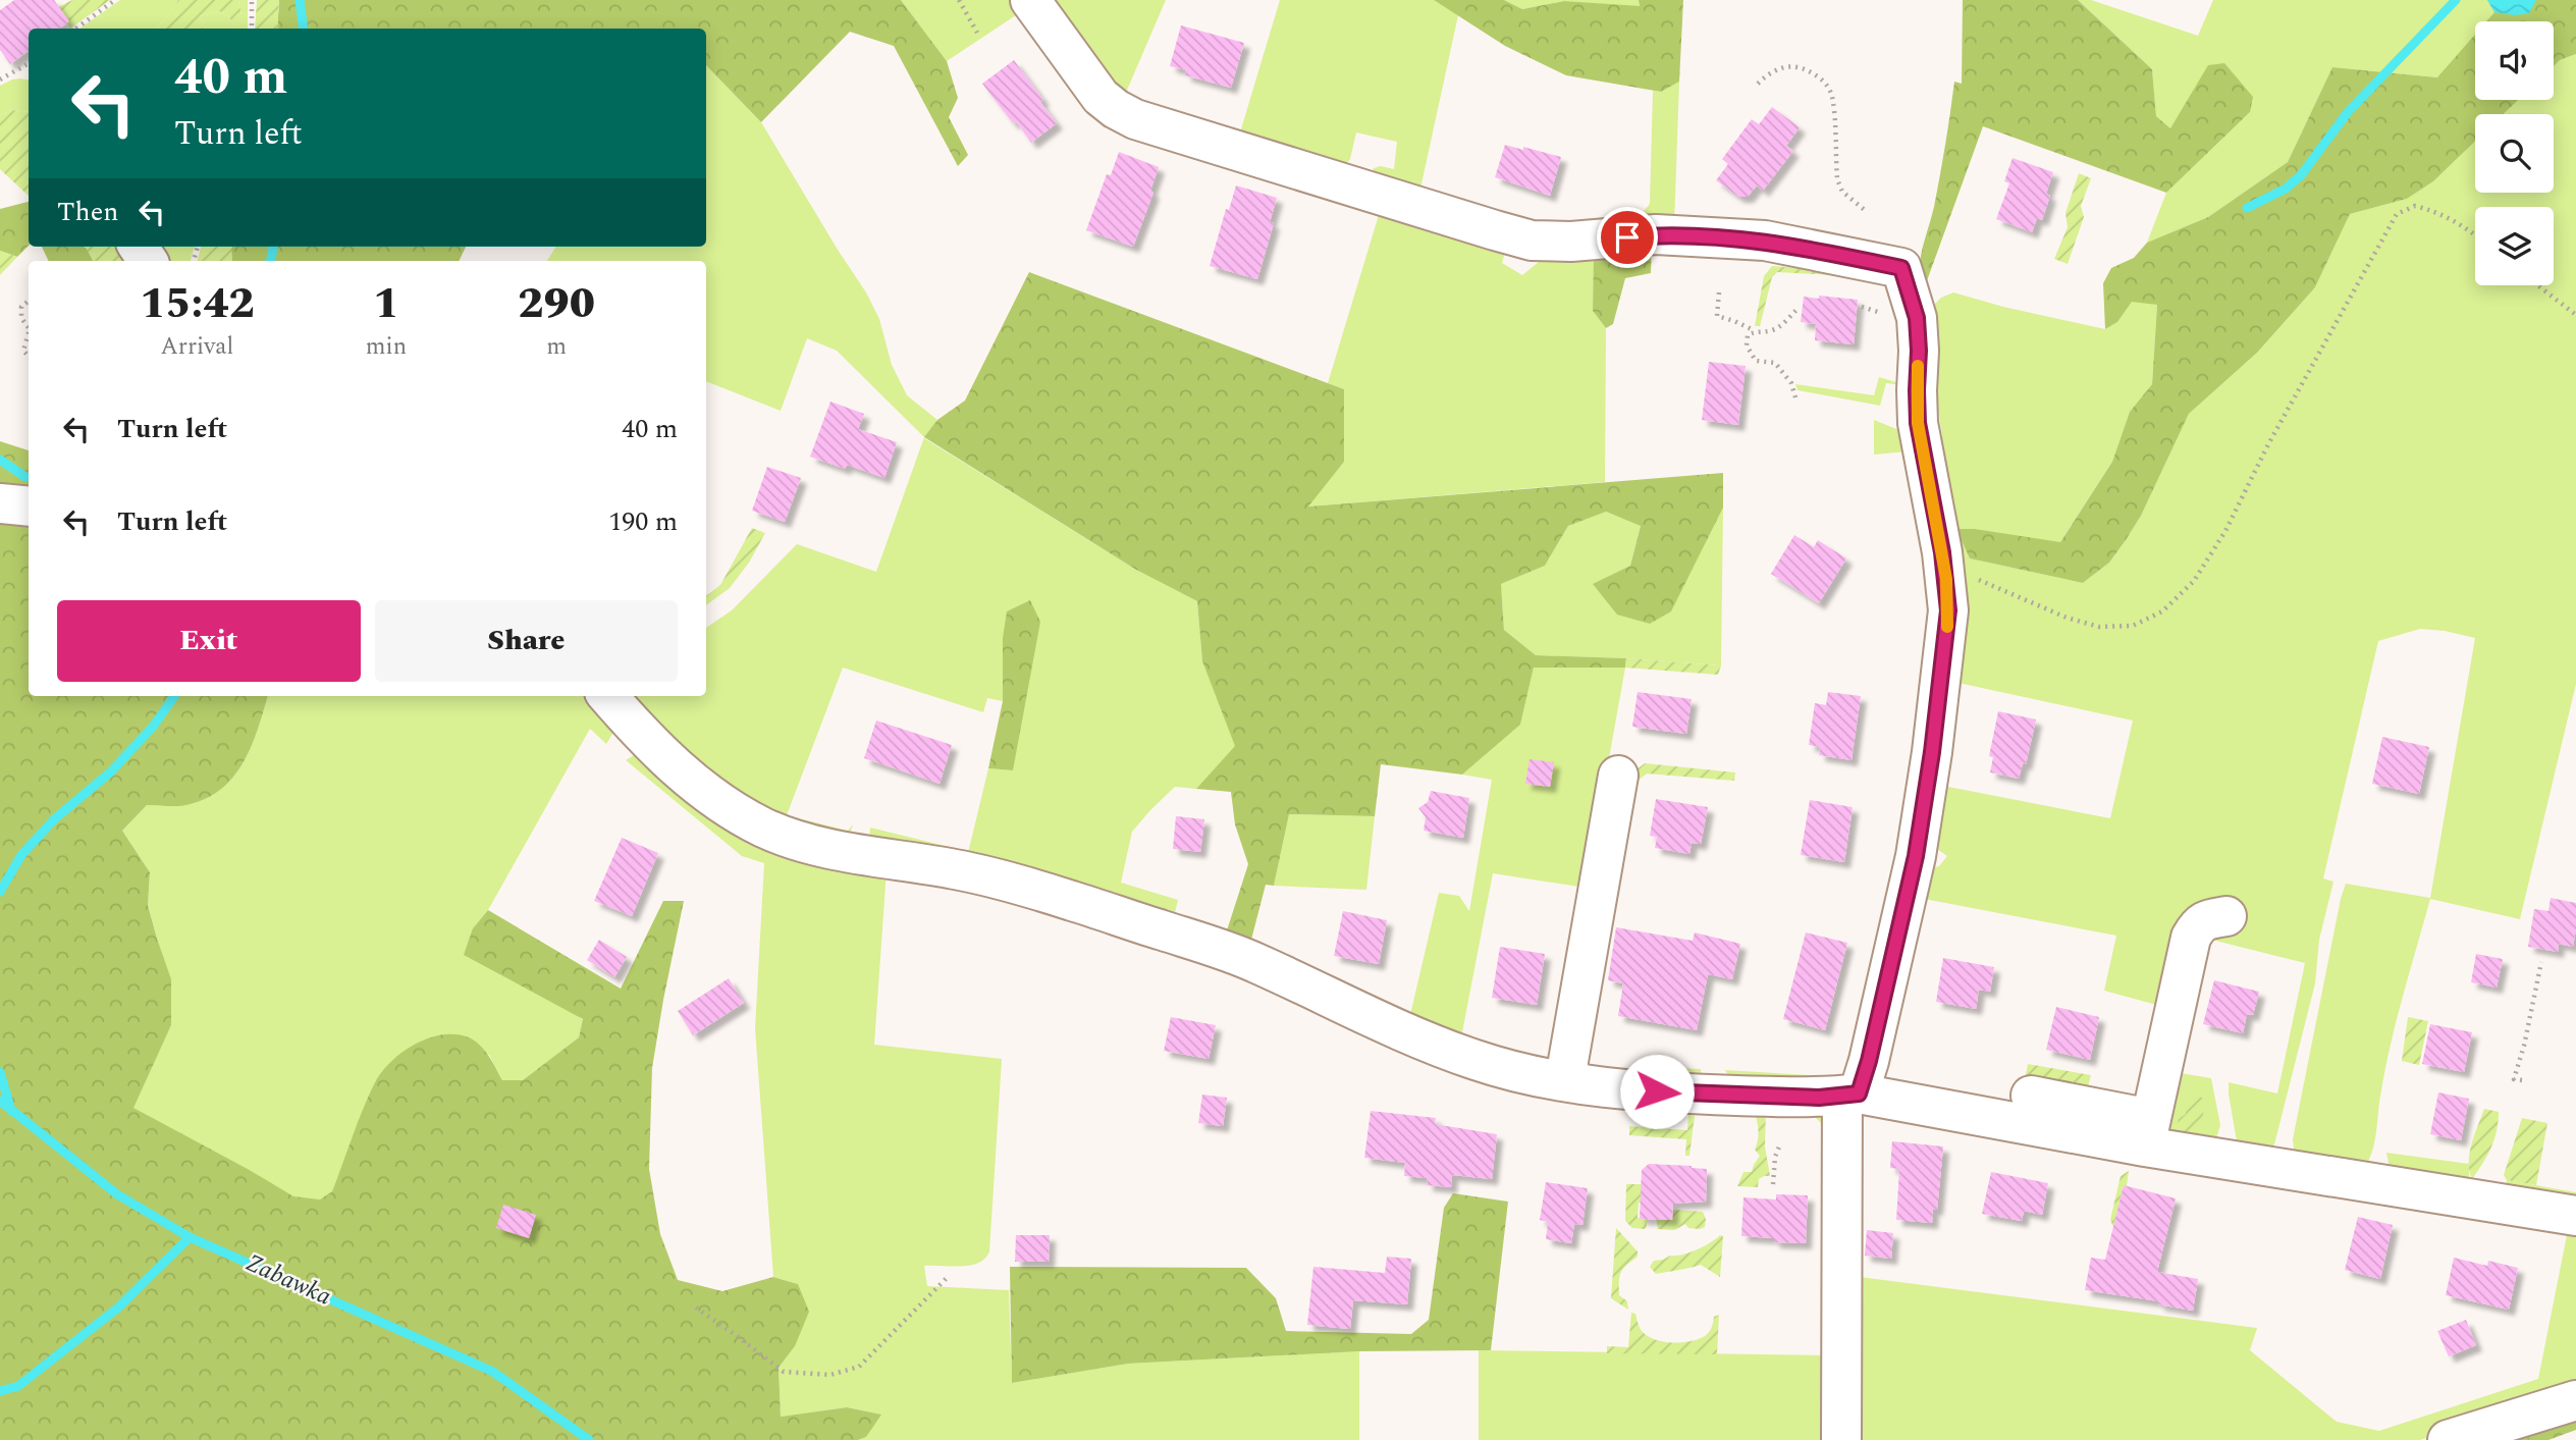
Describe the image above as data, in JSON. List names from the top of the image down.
{
  "water": ["Zabawka"],
  "page": {
    "turn": ["40 m", "Turn left"],
    "then": "Then",
    "eta": [
      "15:42",
      "Arrival",
      "1",
      "min",
      "290",
      "m"
    ],
    "list": [
      {
        "name": "Turn left",
        "value": "40 m"
      },
      {
        "name": "Turn left",
        "value": "190 m"
      }
    ],
    "buttons": ["Exit", "Share"]
  }
}
